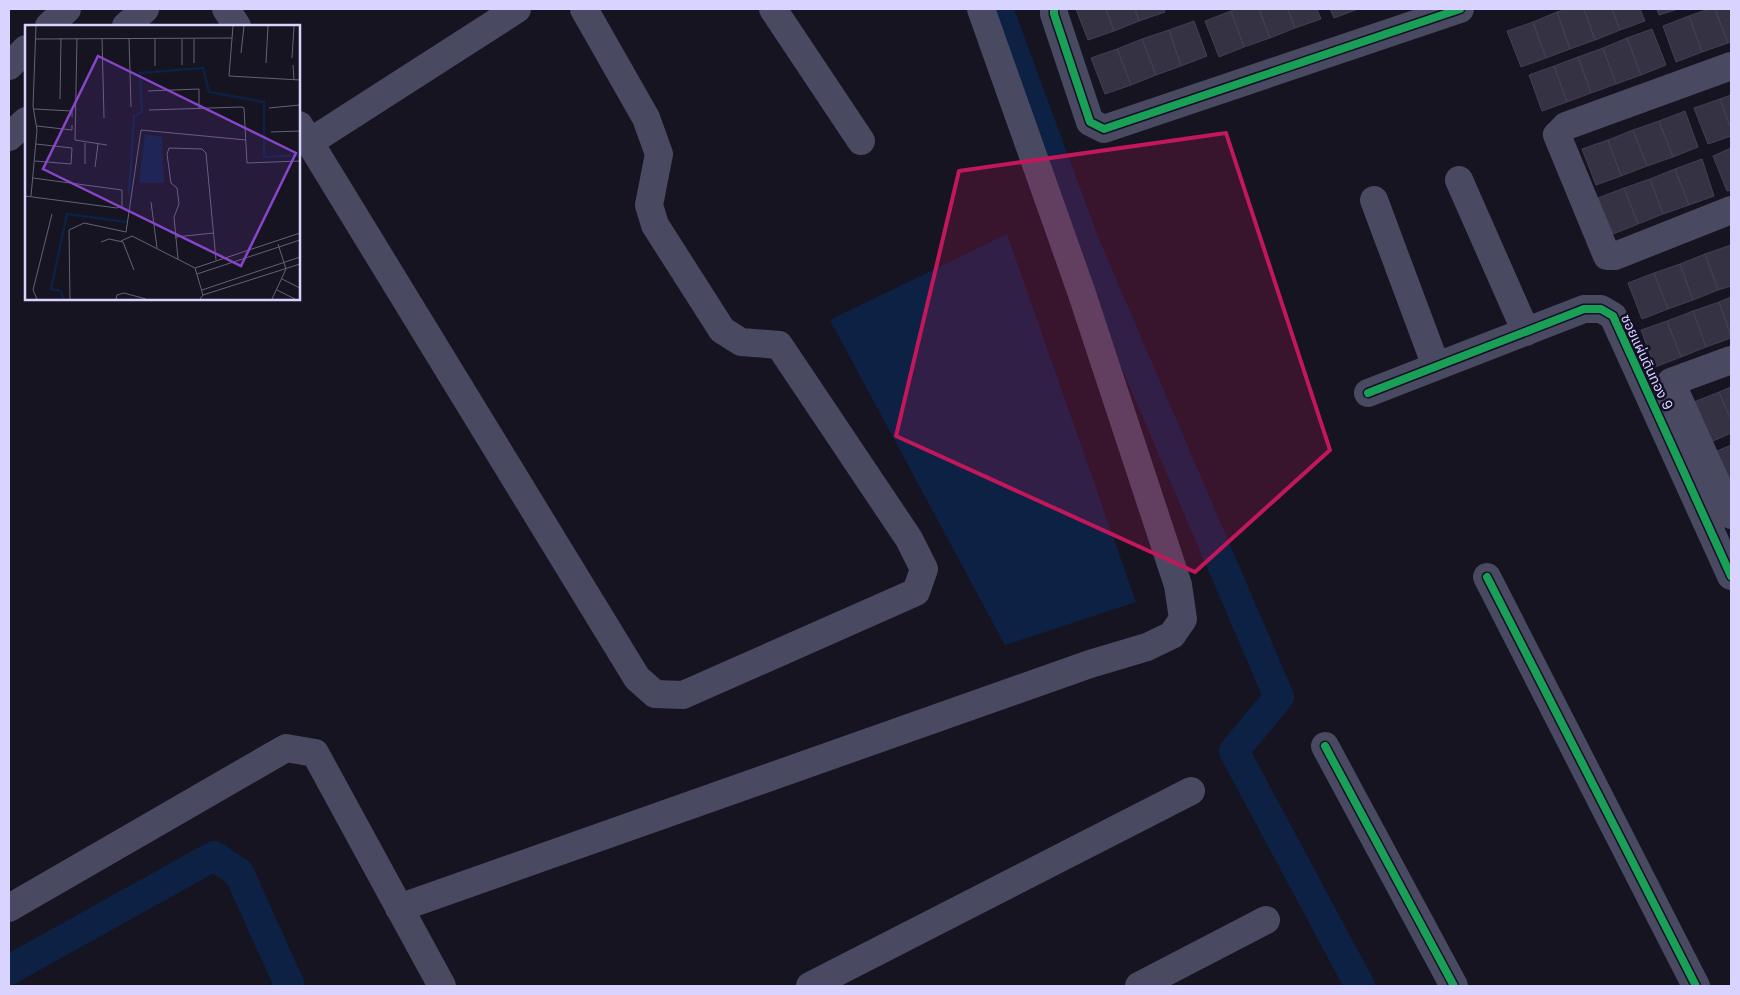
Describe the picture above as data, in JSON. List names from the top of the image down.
{
  "streets": {
    "street": ["ซอยแผ่นดินทอง 9"]
  }
}
